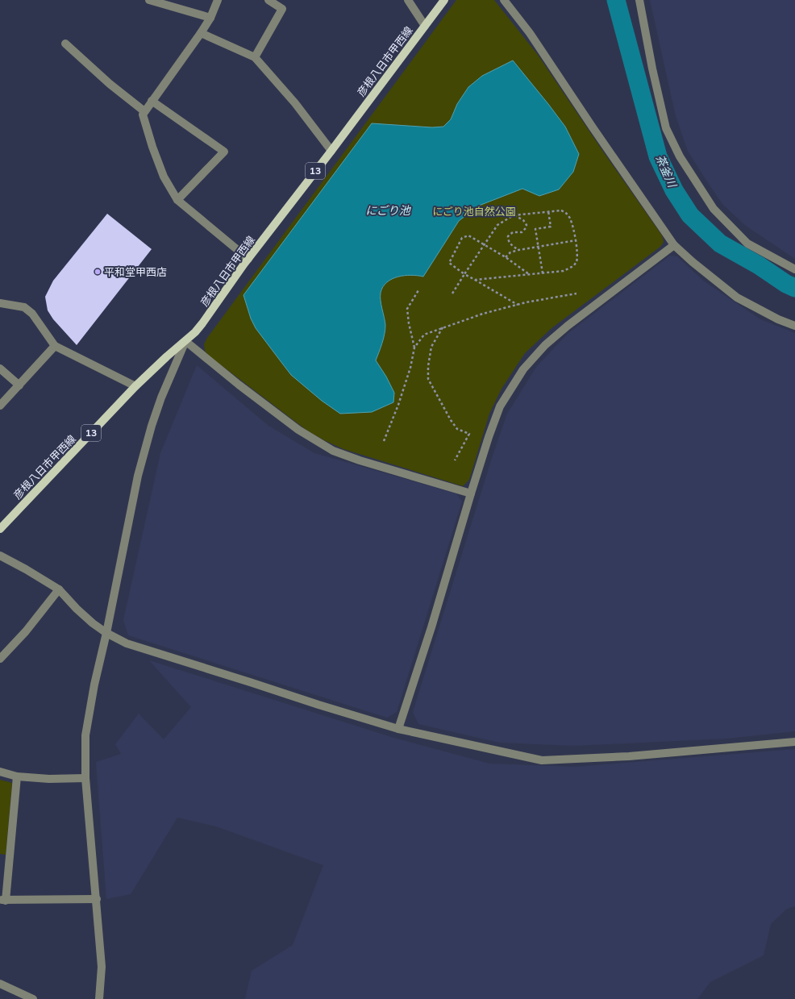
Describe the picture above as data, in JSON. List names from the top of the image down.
{
  "streets": {
    "main road": ["彦根八日市甲西線", "13"]
  },
  "water": ["茶釜川", "にごり池"],
  "parks": ["にごり池自然公園"],
  "places": ["平和堂甲西店"]
}
